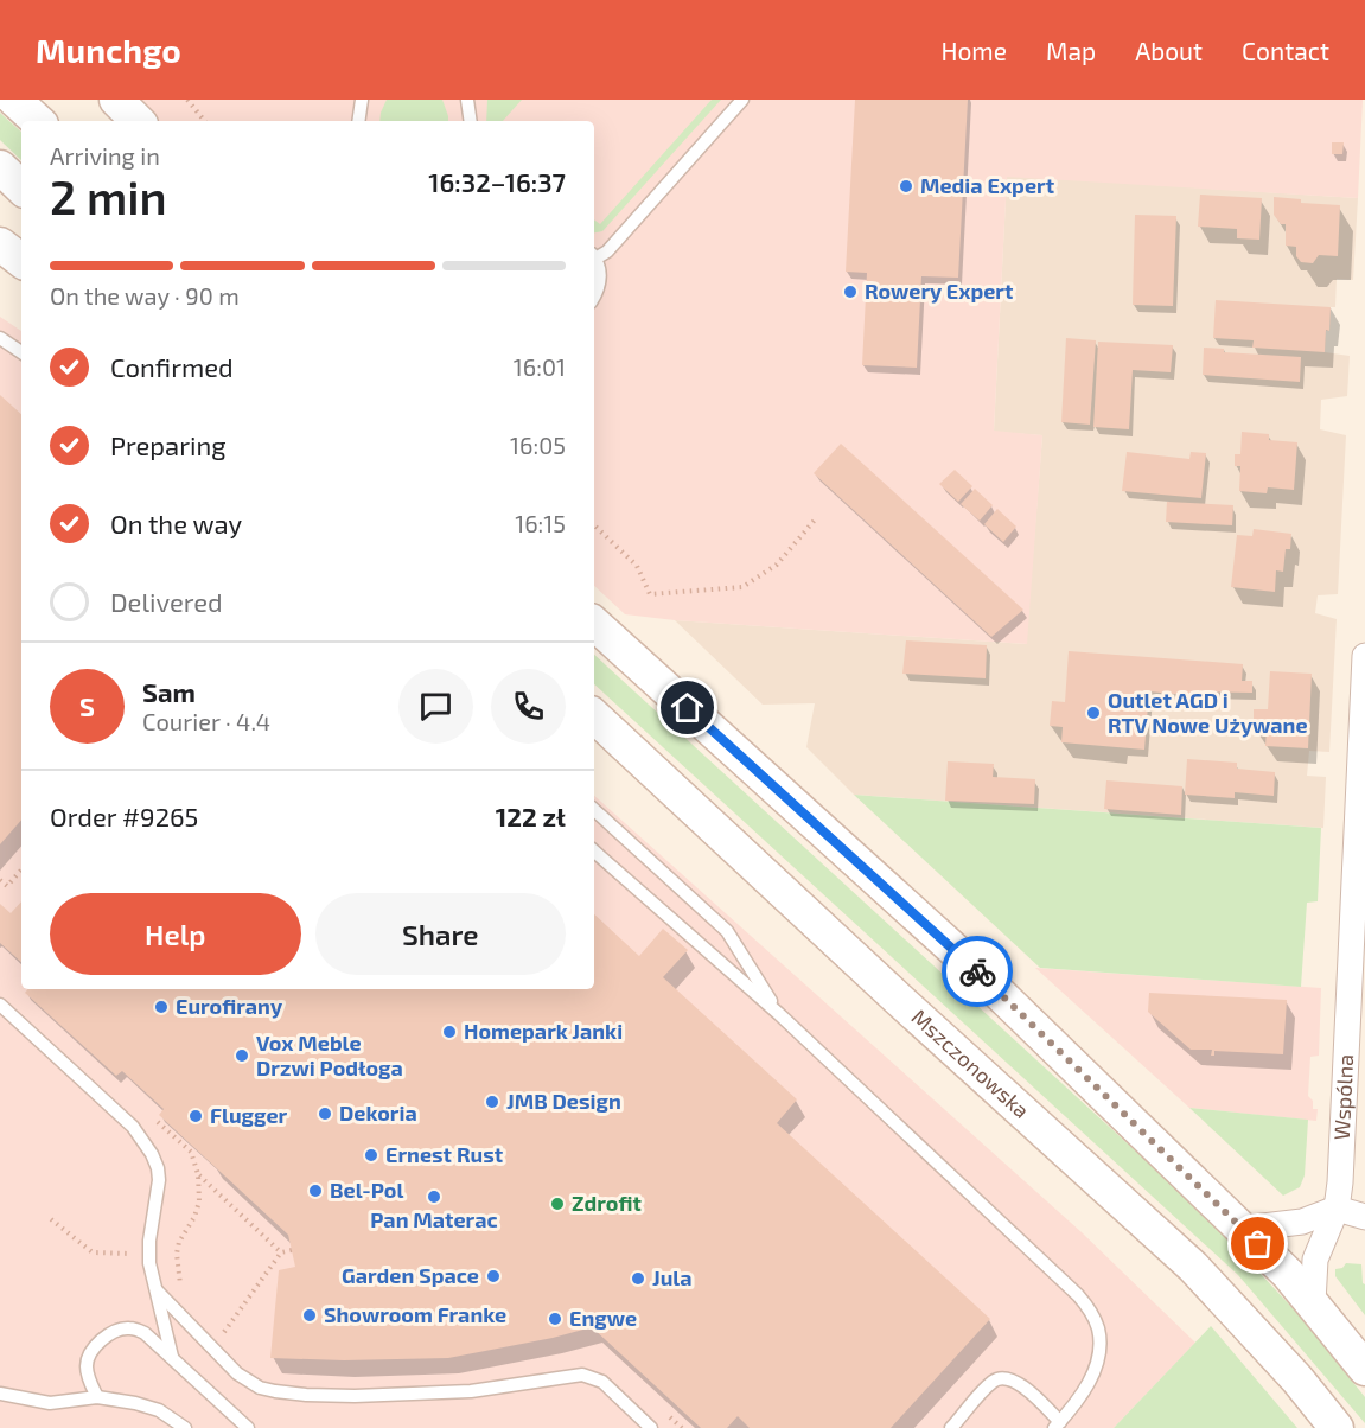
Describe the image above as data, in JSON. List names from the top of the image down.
{
  "streets": {
    "main road": ["Mszczonowska"],
    "street": ["Wspólna"]
  },
  "places": [
    "Media Expert",
    "Rowery Expert",
    "Outlet AGD i RTV Nowe Używane",
    "Eurofirany",
    "Homepark Janki",
    "Vox Meble Drzwi Podłoga",
    "JMB Design",
    "Dekoria",
    "Flugger",
    "Ernest Rust",
    "Bel-Pol",
    "Pan Materac",
    "Zdrofit",
    "Garden Space",
    "Jula",
    "Showroom Franke",
    "Engwe"
  ],
  "page": {
    "header": "Munchgo",
    "nav": [
      "Home",
      "Map",
      "About",
      "Contact"
    ],
    "heading": ["2 min", "Arriving in", "16:32–16:37"],
    "panel": [
      "Sam",
      "Courier · 4.4",
      "Order #9265",
      "122 zł"
    ],
    "bar": "On the way · 90 m",
    "list": [
      ["Confirmed", "16:01"],
      ["Preparing", "16:05"],
      ["On the way", "16:15"],
      "Delivered"
    ],
    "round": "S",
    "buttons": ["Help", "Share"]
  }
}
